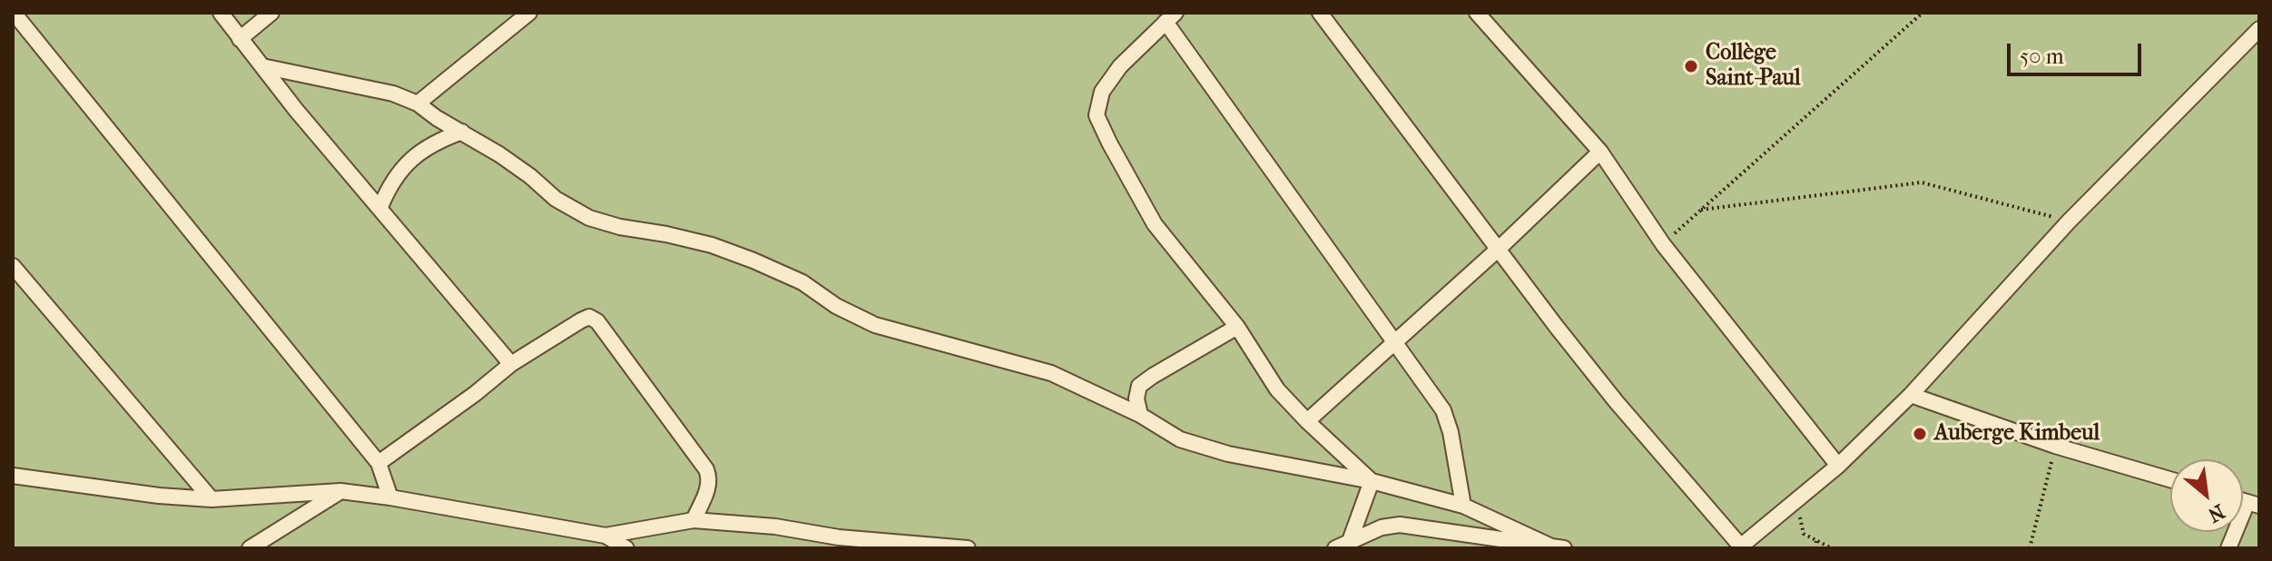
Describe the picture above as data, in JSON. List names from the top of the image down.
{
  "places": ["Collège Saint-Paul", "Auberge Kimbeul"],
  "scale_bar": "50 m",
  "north": "bottom right"
}
